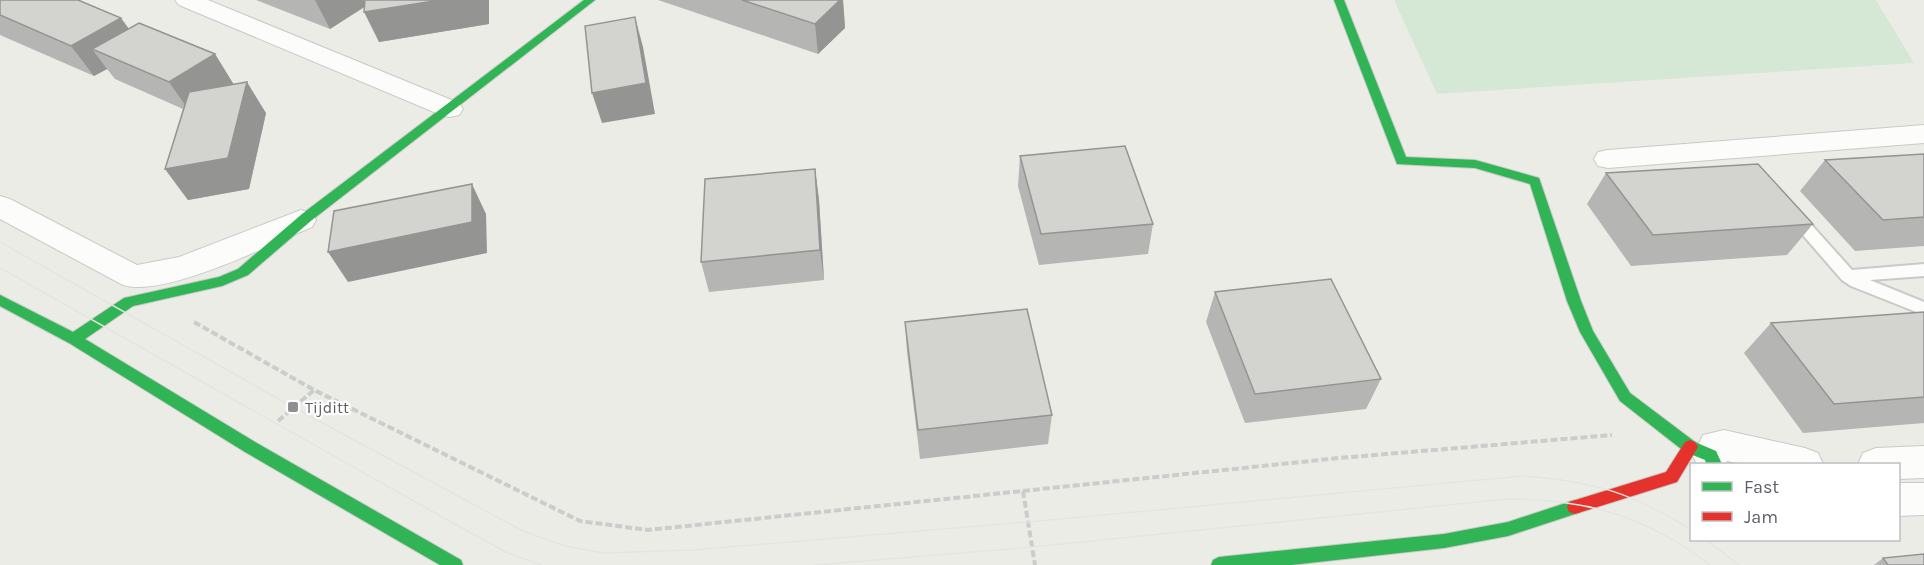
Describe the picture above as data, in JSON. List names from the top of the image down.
{
  "places": {
    "transit": ["Tijditt"]
  },
  "legend": ["Fast", "Jam"]
}
